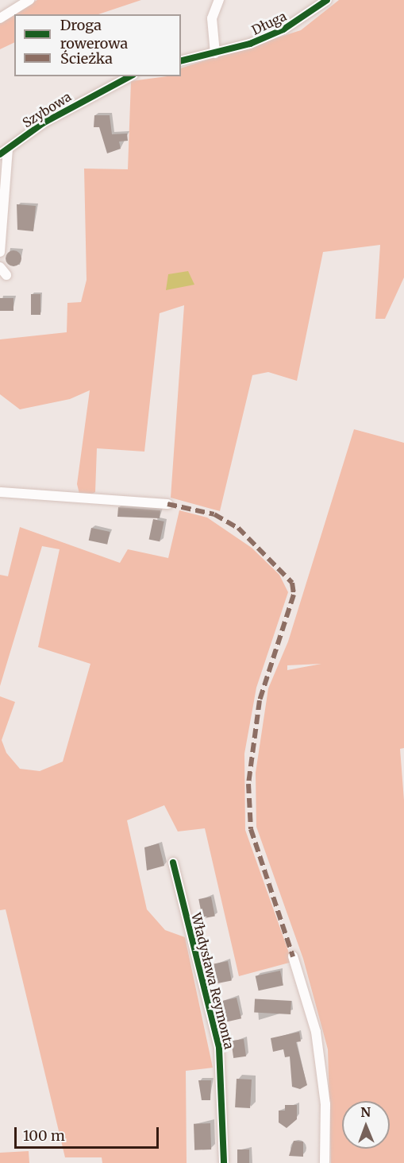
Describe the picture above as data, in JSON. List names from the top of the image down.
{
  "streets": {
    "street": ["Długa", "Szybowa", "Władysława Reymonta"]
  },
  "legend": ["Droga rowerowa", "Ścieżka"],
  "scale_bar": "100 m",
  "north": "top"
}
